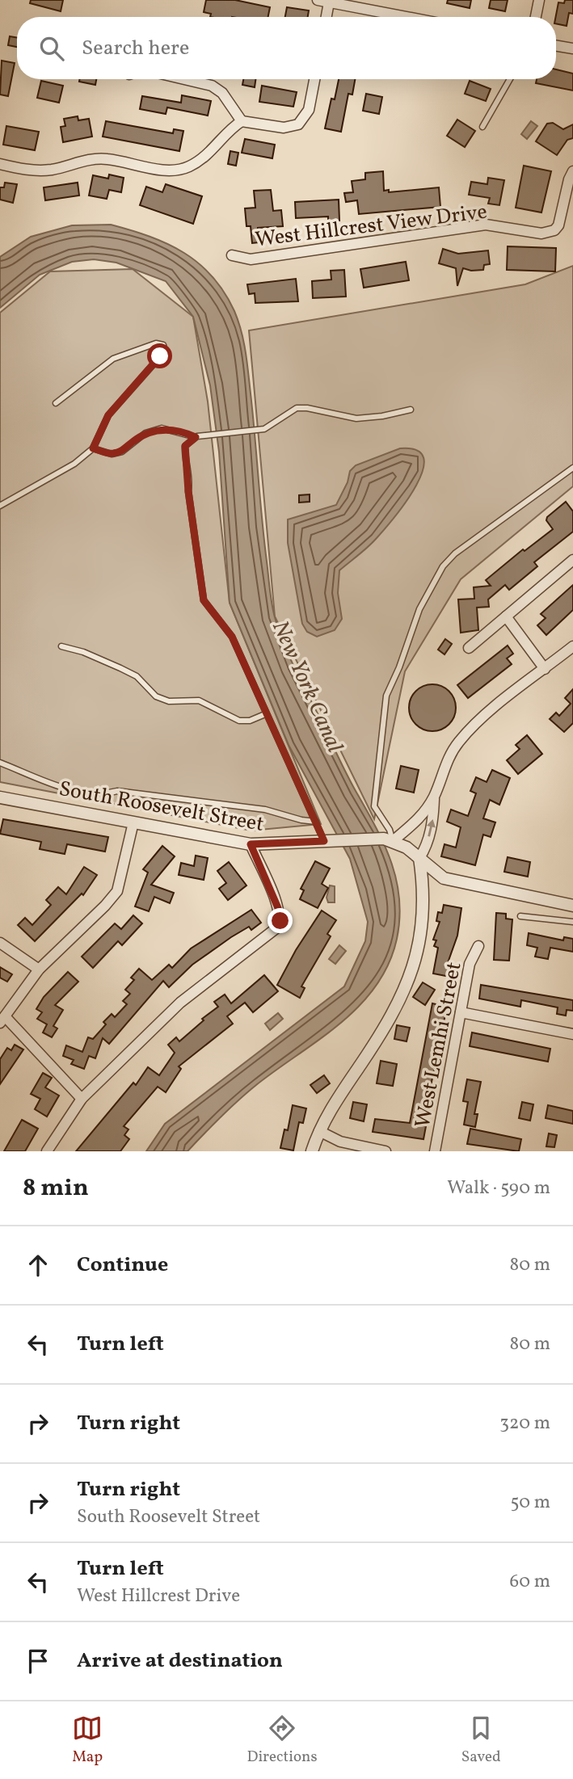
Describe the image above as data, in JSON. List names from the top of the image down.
{
  "streets": {
    "street": ["West Hillcrest View Drive", "South Roosevelt Street", "West Lemhi Street"]
  },
  "water": ["New York Canal"],
  "page": {
    "search": "Search here",
    "heading": ["8 min", "Walk · 590 m"],
    "list": [
      ["Continue", "80 m"],
      ["Turn left", "80 m"],
      ["Turn right", "320 m"],
      ["Turn right", "South Roosevelt Street", "50 m"],
      ["Turn left", "West Hillcrest Drive", "60 m"],
      "Arrive at destination"
    ],
    "nav": ["Map", "Directions", "Saved"]
  }
}
